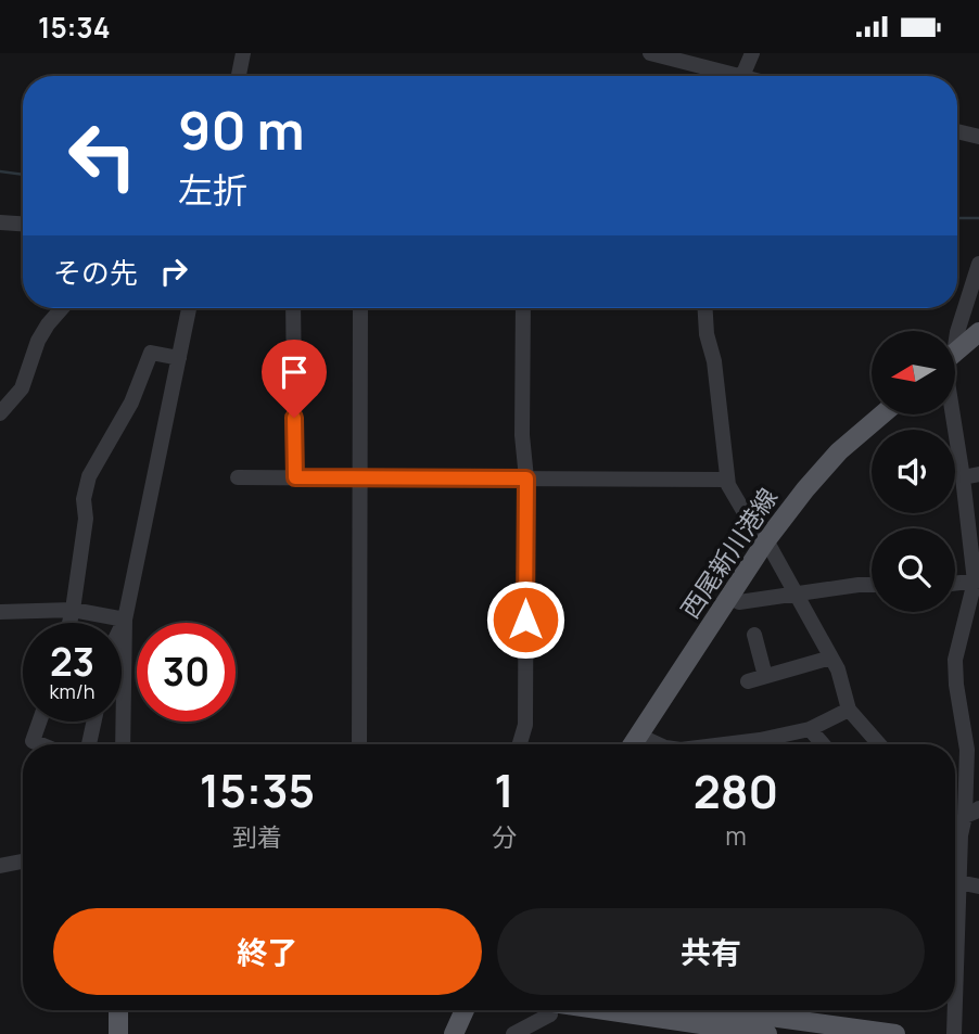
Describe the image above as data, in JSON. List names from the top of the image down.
{
  "streets": {
    "main road": ["西尾新川港線"]
  },
  "north": "left",
  "page": {
    "status": "15:34",
    "turn": ["90 m", "左折"],
    "then": "その先",
    "speed": "23 km/h",
    "limit": "30",
    "eta": [
      "15:35",
      "到着",
      "1",
      "分",
      "280",
      "m"
    ],
    "buttons": ["終了", "共有"]
  }
}
